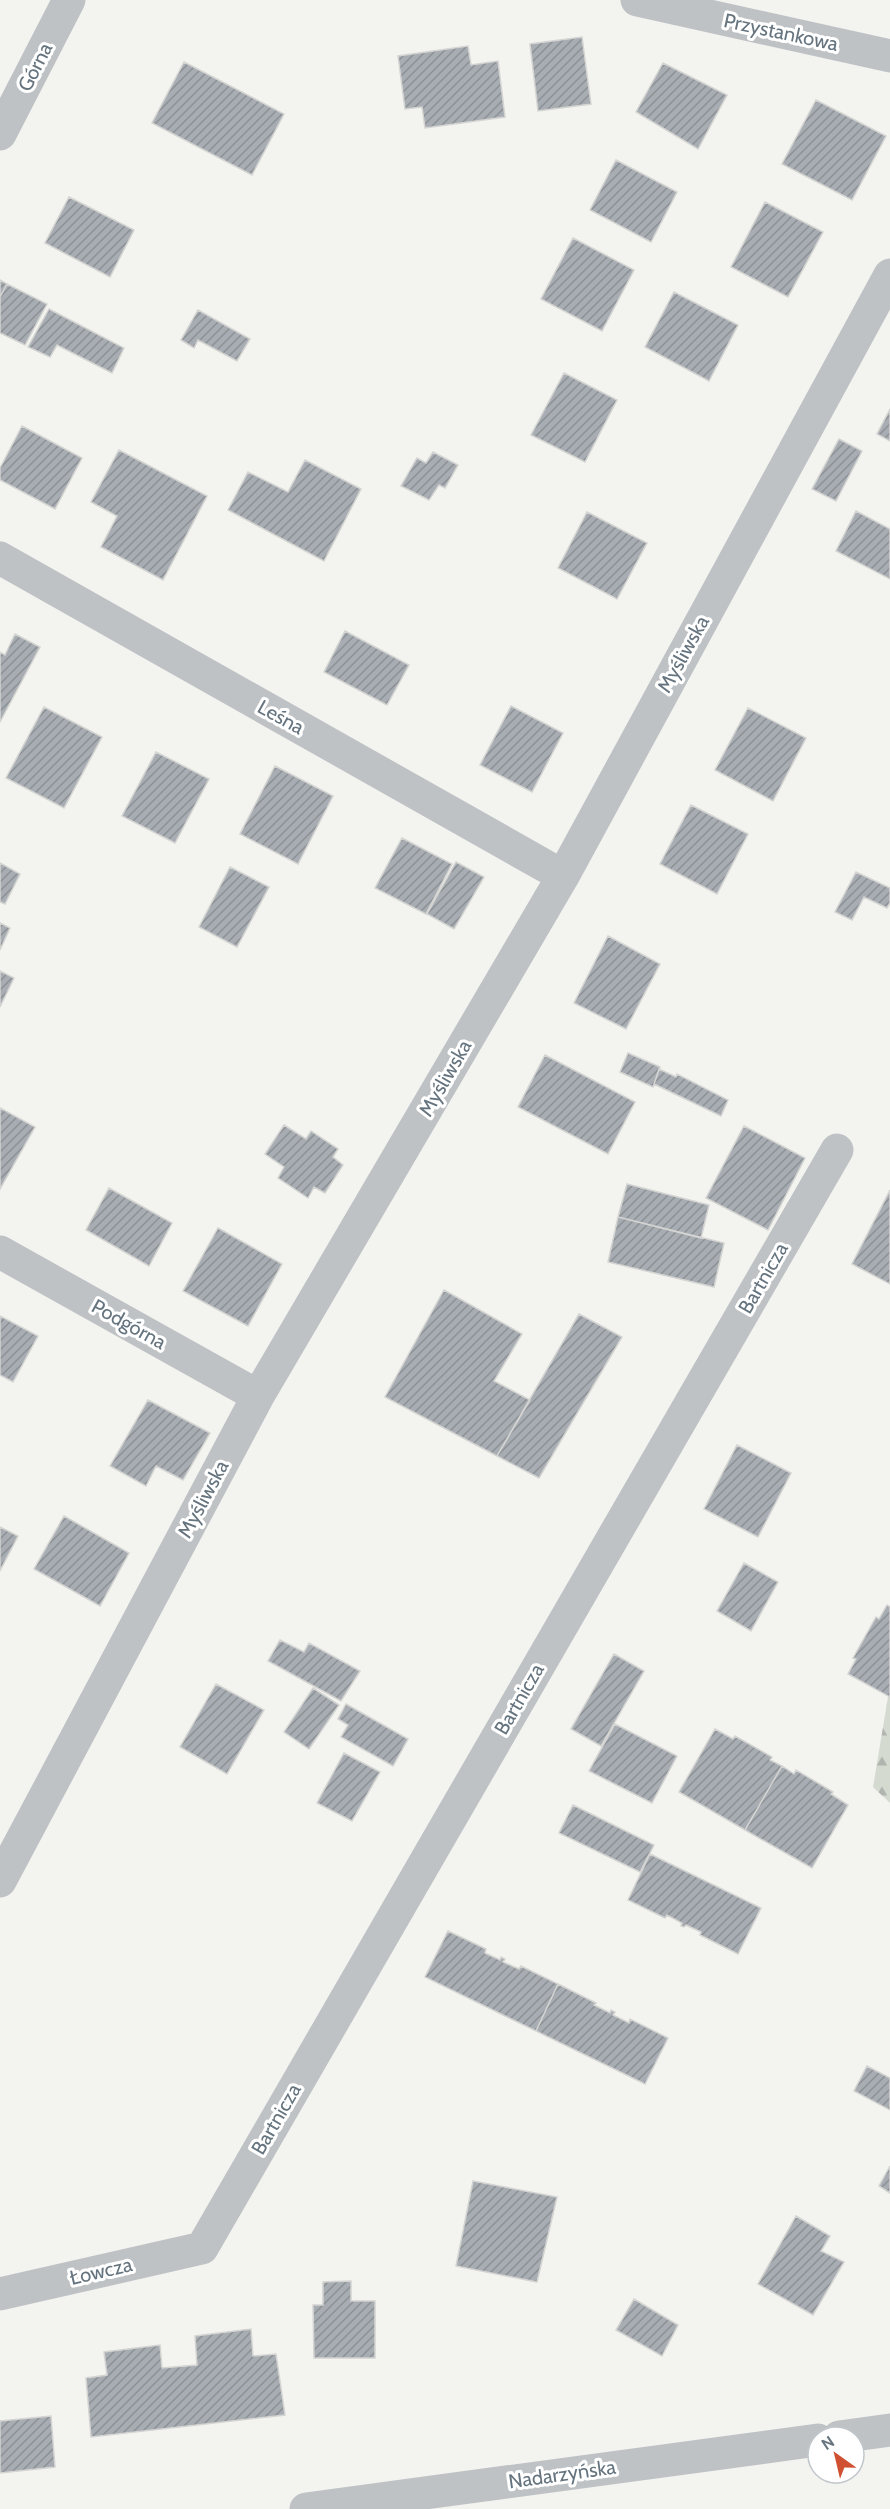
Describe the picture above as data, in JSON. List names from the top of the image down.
{
  "streets": {
    "street": [
      "Przystankowa",
      "Górna",
      "Myśliwska",
      "Leśna",
      "Bartnicza",
      "Podgórna",
      "Łowcza",
      "Nadarzyńska"
    ]
  },
  "crossings": [
    ["Myśliwska", "Leśna"],
    ["Myśliwska", "Podgórna"],
    ["Bartnicza", "Łowcza"]
  ],
  "north": "top left"
}
